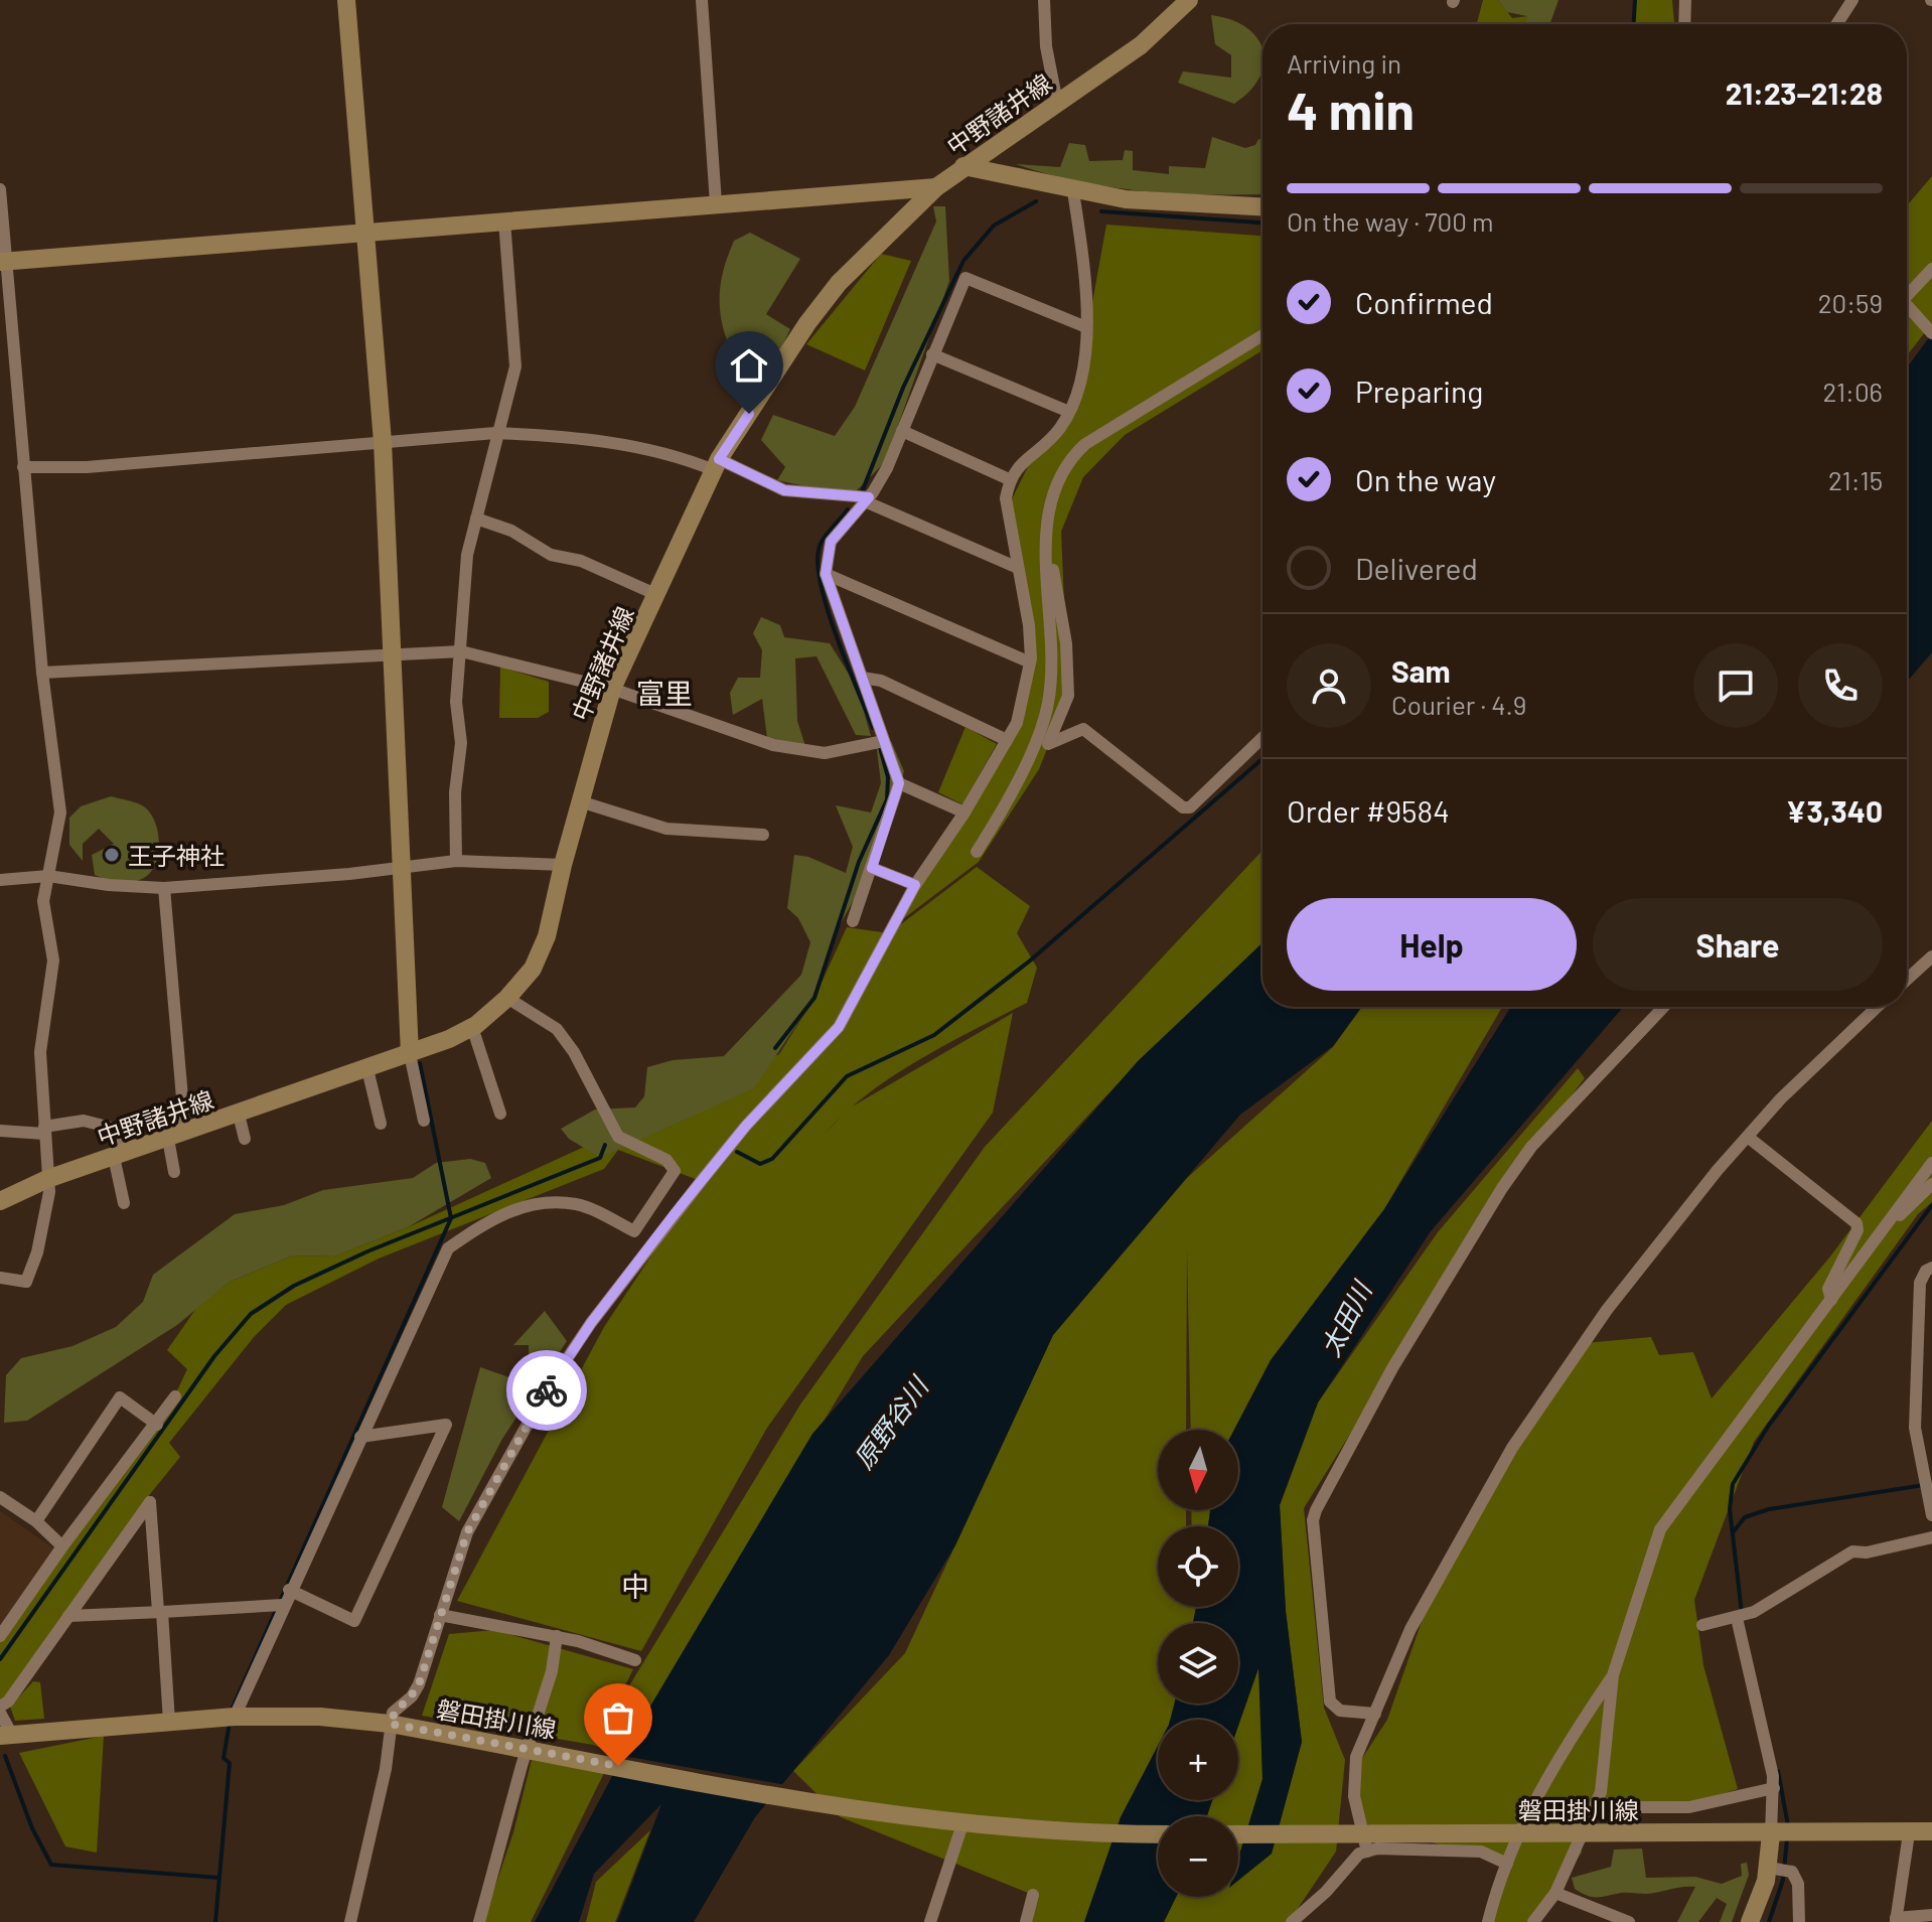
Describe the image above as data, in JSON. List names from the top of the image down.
{
  "streets": {
    "main road": ["中野諸井線", "磐田掛川線"]
  },
  "districts": ["富里", "中"],
  "water": ["太田川", "原野谷川"],
  "places": ["王子神社"],
  "north": "bottom",
  "page": {
    "heading": ["4 min", "Arriving in", "21:23–21:28"],
    "panel": [
      "Sam",
      "Courier · 4.9",
      "Order #9584",
      "¥3,340"
    ],
    "bar": "On the way · 700 m",
    "list": [
      ["Confirmed", "20:59"],
      ["Preparing", "21:06"],
      ["On the way", "21:15"],
      "Delivered"
    ],
    "buttons": ["Help", "Share"],
    "map_buttons": ["+", "−"]
  }
}
